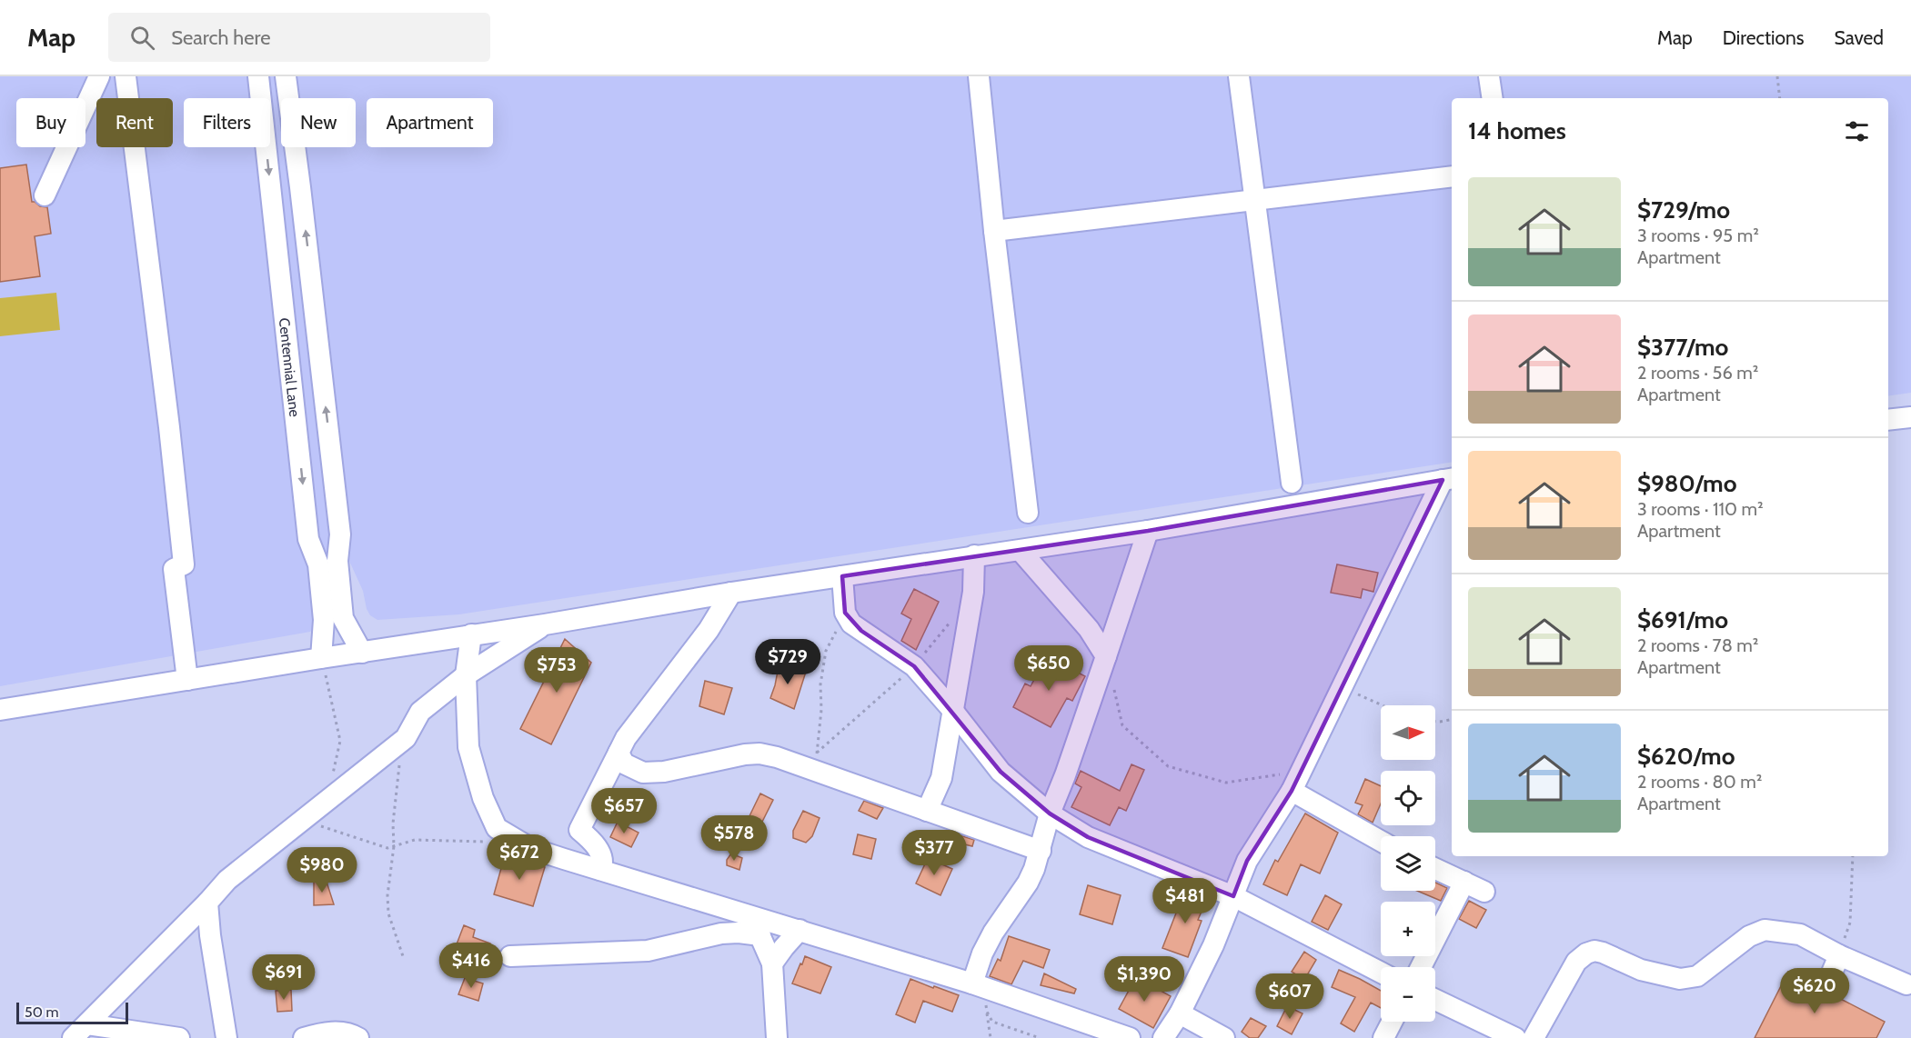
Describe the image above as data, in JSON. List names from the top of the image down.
{
  "streets": {
    "street": ["Centennial Lane"]
  },
  "scale_bar": "50 m",
  "north": "right",
  "page": {
    "header": "Map",
    "search": "Search here",
    "nav": ["Map", "Directions", "Saved"],
    "chip": [
      "Buy",
      "Rent",
      "Filters",
      "New",
      "Apartment"
    ],
    "heading": "14 homes",
    "list": [
      {
        "name": "$729/mo",
        "note": "3 rooms · 95 m² · Apartment"
      },
      {
        "name": "$377/mo",
        "note": "2 rooms · 56 m² · Apartment"
      },
      {
        "name": "$980/mo",
        "note": "3 rooms · 110 m² · Apartment"
      },
      {
        "name": "$691/mo",
        "note": "2 rooms · 78 m² · Apartment"
      },
      {
        "name": "$620/mo",
        "note": "2 rooms · 80 m² · Apartment"
      }
    ],
    "price": [
      "$729",
      "$650",
      "$753",
      "$657",
      "$578",
      "$377",
      "$672",
      "$980",
      "$481",
      "$416",
      "$691",
      "$1,390",
      "$620",
      "$607"
    ],
    "map_buttons": ["+", "−"],
    "scale": "50 m"
  }
}
